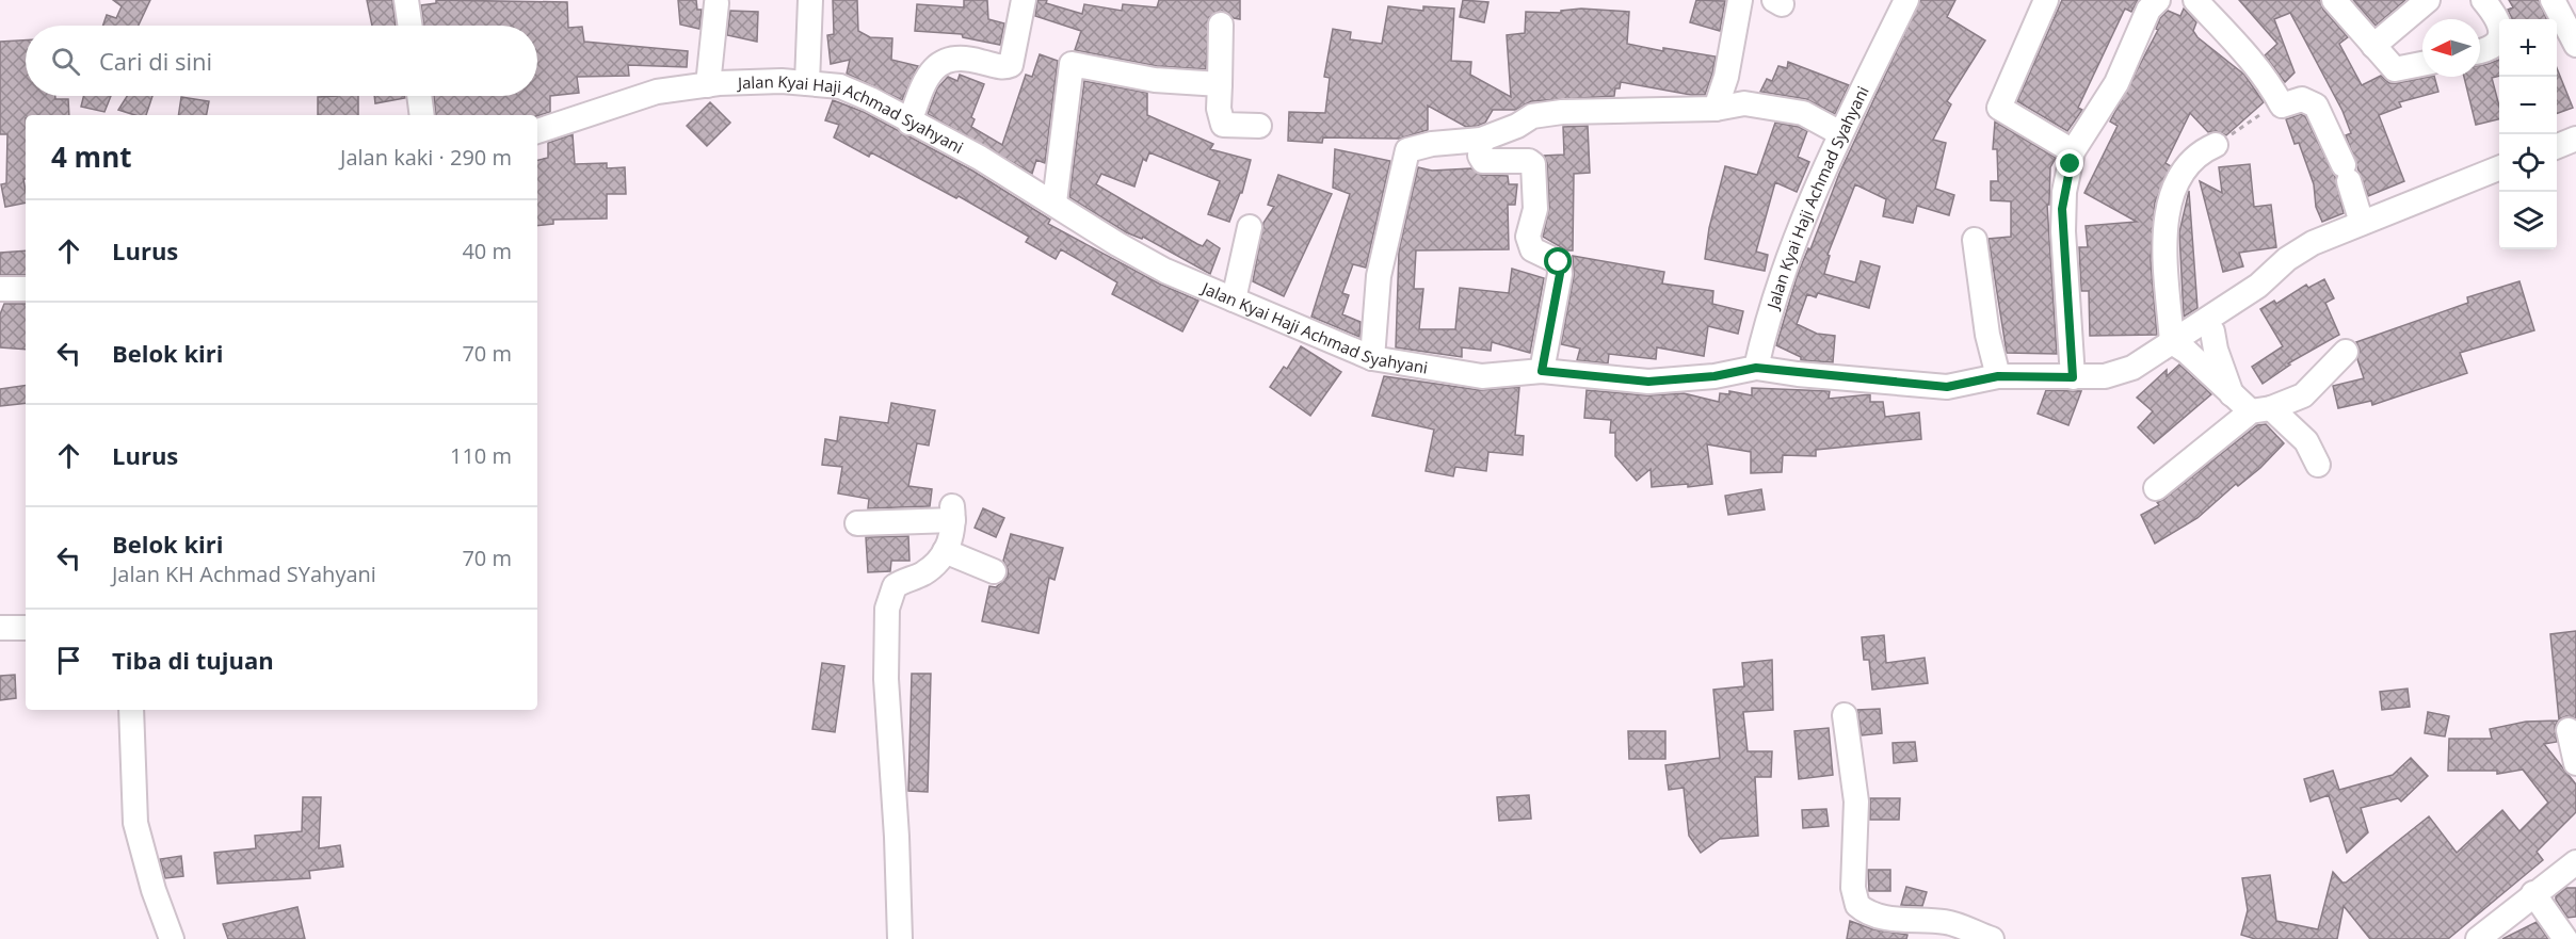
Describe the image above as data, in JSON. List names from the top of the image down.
{
  "streets": {
    "street": ["Jalan Kyai Haji Achmad Syahyani"]
  },
  "north": "left",
  "page": {
    "map_buttons": ["+", "−"],
    "search": "Cari di sini",
    "heading": ["4 mnt", "Jalan kaki · 290 m"],
    "list": [
      ["Lurus", "40 m"],
      ["Belok kiri", "70 m"],
      ["Lurus", "110 m"],
      ["Belok kiri", "Jalan KH Achmad SYahyani", "70 m"],
      "Tiba di tujuan"
    ]
  }
}
